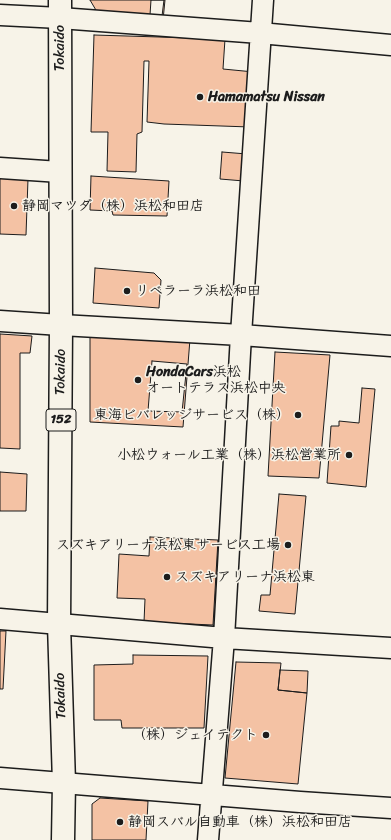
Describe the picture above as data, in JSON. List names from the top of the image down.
{
  "streets": {
    "highway": ["Tokaido", "152"]
  },
  "places": [
    "Hamamatsu Nissan",
    "静岡マツダ（株）浜松和田店",
    "リベラーラ浜松和田",
    "HondaCars浜松 オートテラス浜松中央",
    "東海ビバレッジサービス（株）",
    "小松ウォール工業（株）浜松営業所",
    "スズキアリーナ浜松東サービス工場",
    "スズキアリーナ浜松東",
    "（株）ジェイテクト",
    "静岡スバル自動車（株）浜松和田店"
  ]
}
